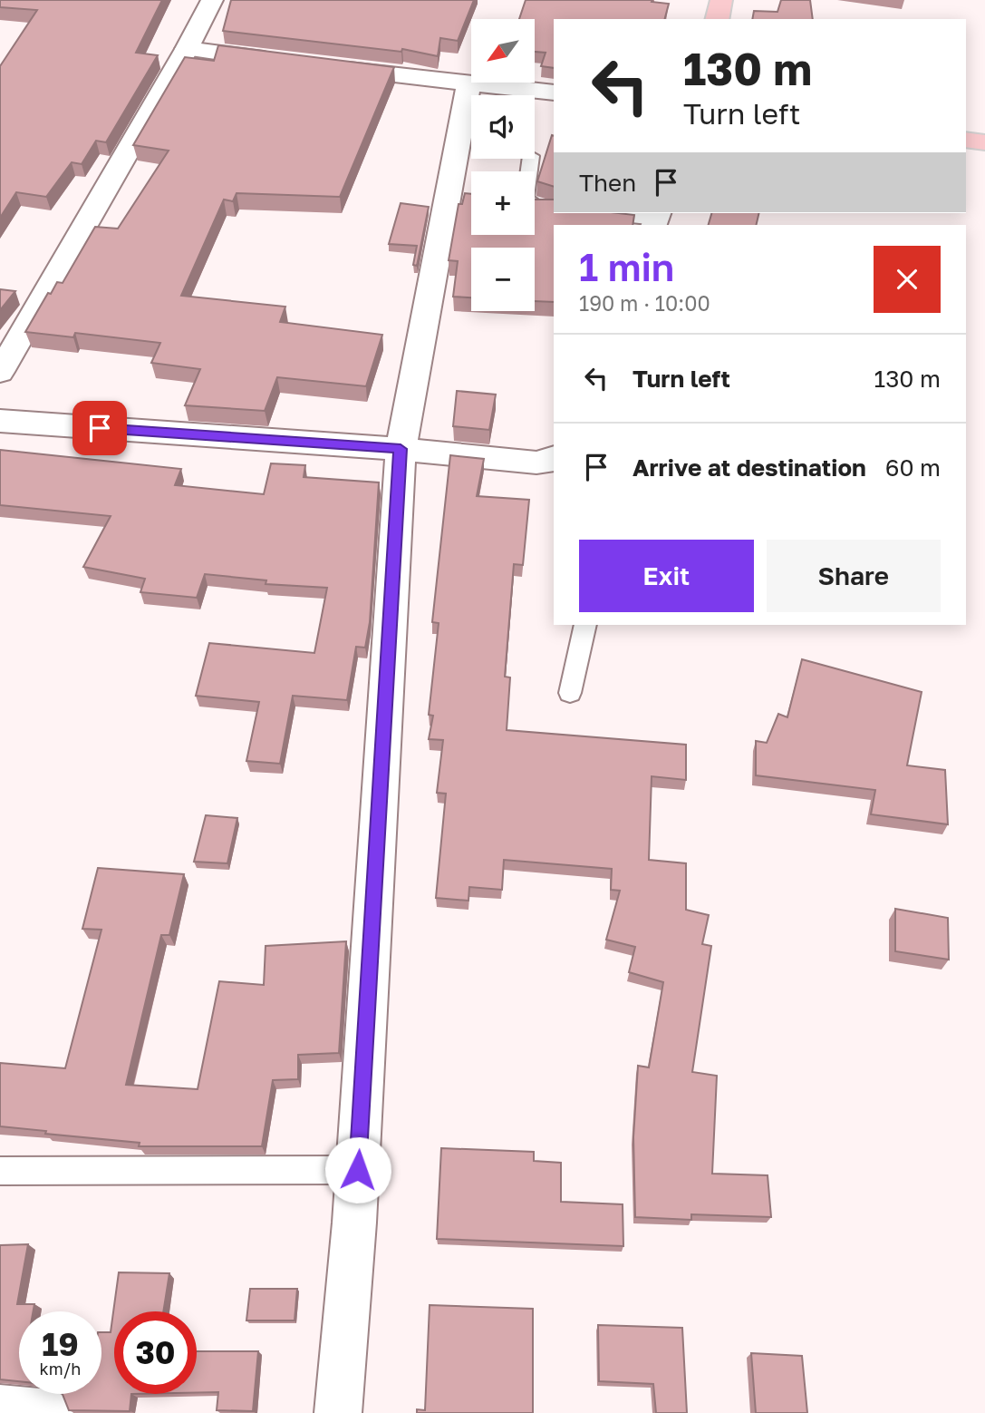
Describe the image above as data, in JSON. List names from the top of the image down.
{
  "north": "bottom left",
  "page": {
    "map_buttons": ["+", "−"],
    "turn": ["130 m", "Turn left"],
    "then": "Then",
    "heading": ["1 min", "190 m · 10:00"],
    "list": [
      {
        "name": "Turn left",
        "value": "130 m"
      },
      {
        "name": "Arrive at destination",
        "value": "60 m"
      }
    ],
    "buttons": ["Exit", "Share"],
    "speed": "19 km/h",
    "limit": "30"
  }
}
